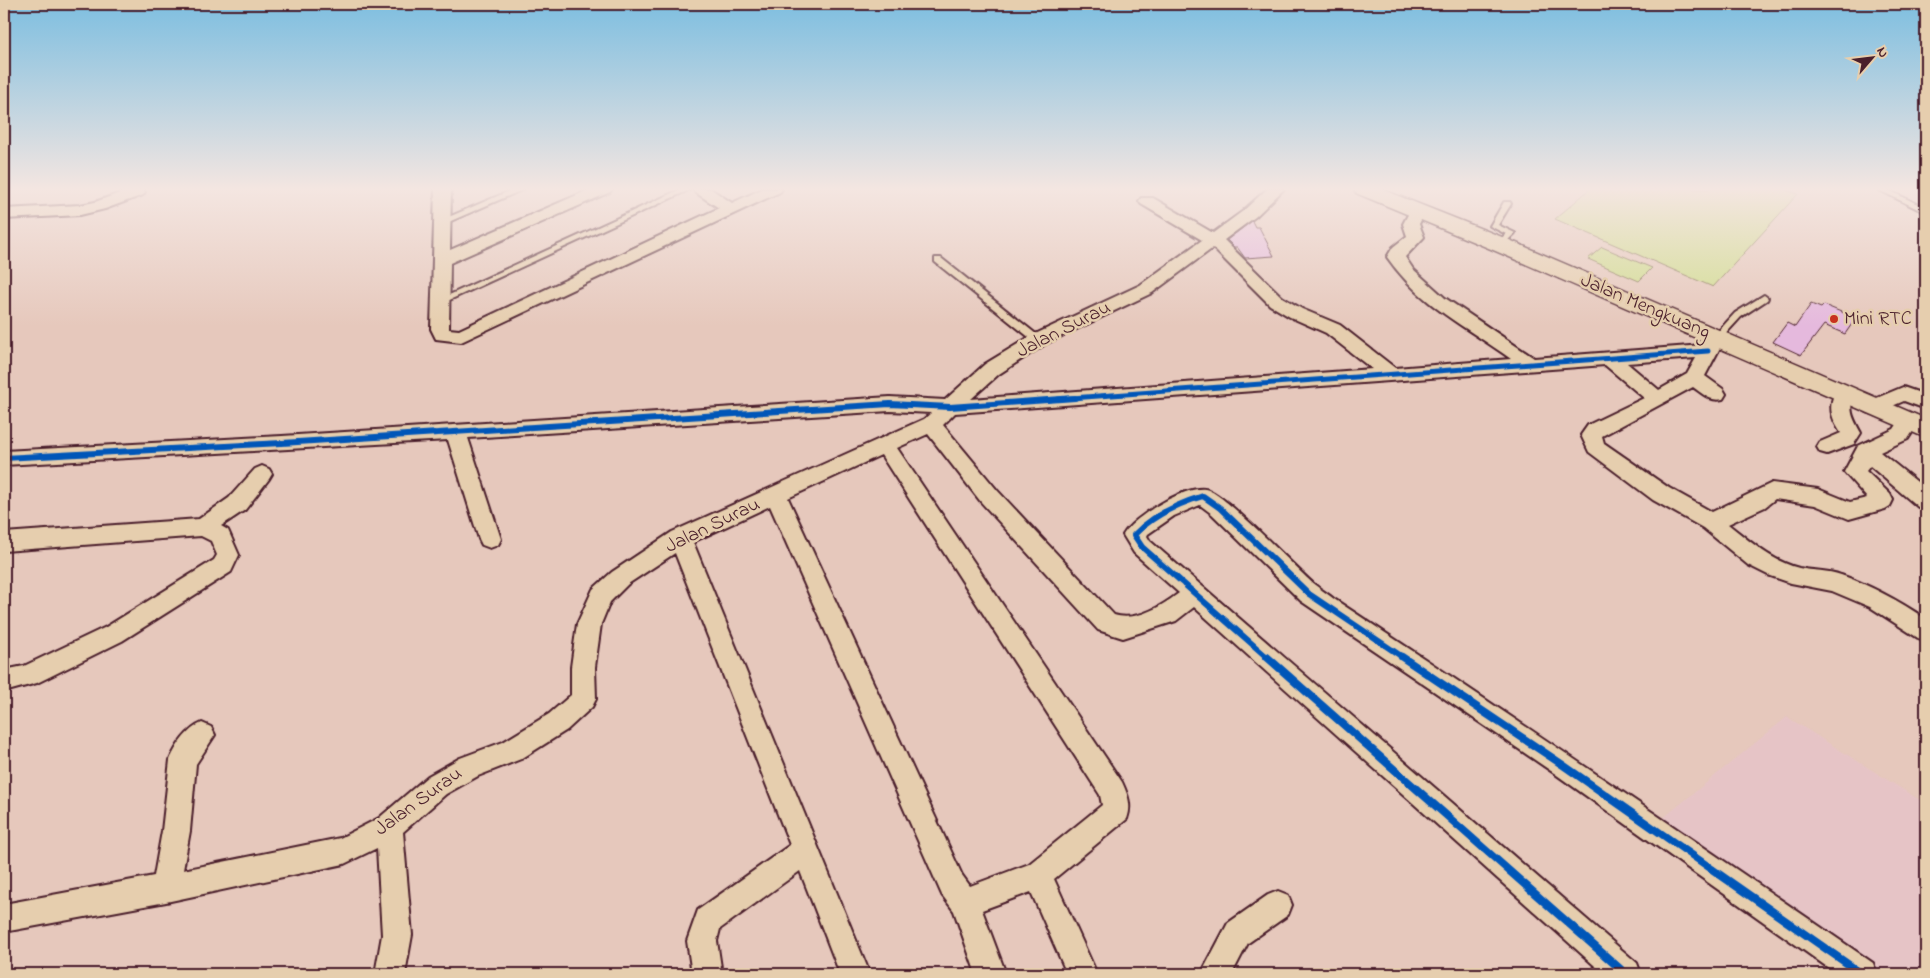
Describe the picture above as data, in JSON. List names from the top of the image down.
{
  "streets": {
    "main road": ["Jalan Mengkuang"],
    "street": ["Jalan Surau"]
  },
  "places": ["Mini RTC"],
  "north": "top right"
}
